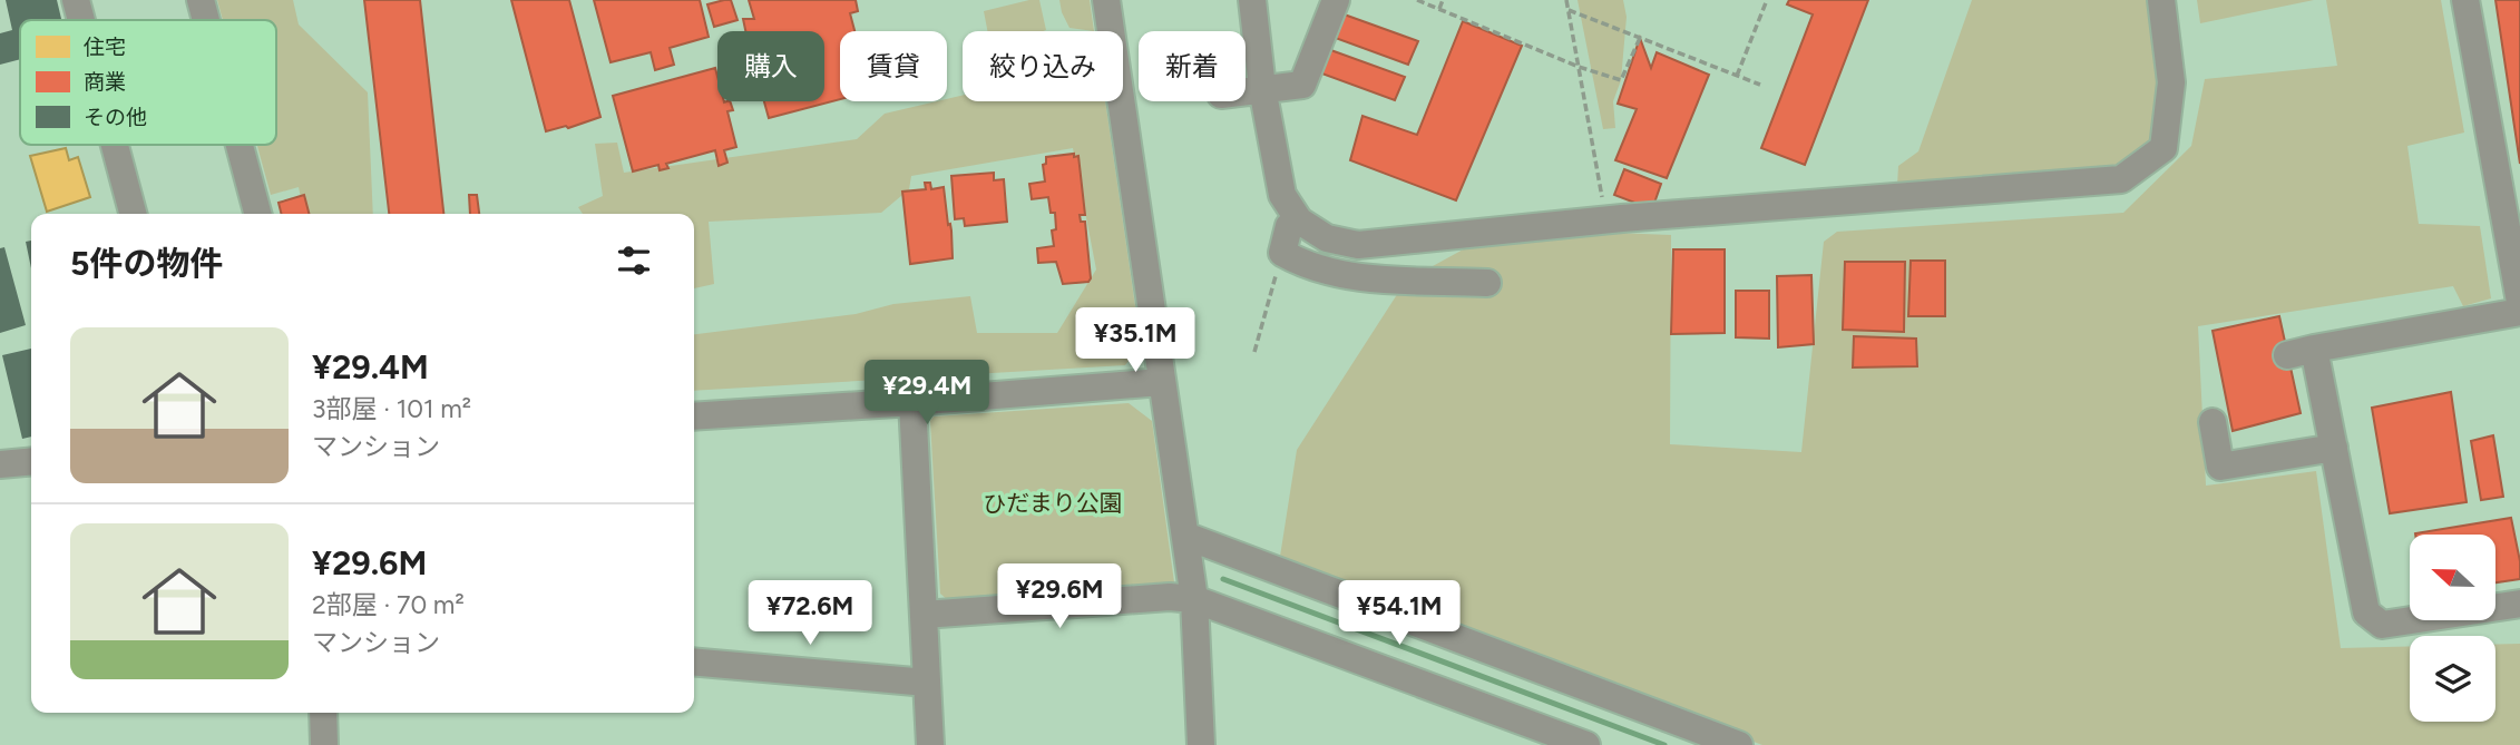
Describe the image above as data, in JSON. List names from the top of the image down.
{
  "parks": ["ひだまり公園"],
  "legend": ["住宅", "商業", "その他"],
  "north": "left",
  "page": {
    "chip": [
      "購入",
      "賃貸",
      "絞り込み",
      "新着"
    ],
    "heading": "5件の物件",
    "price": [
      "¥35.1M",
      "¥29.4M",
      "¥29.6M",
      "¥72.6M",
      "¥54.1M"
    ],
    "list": [
      {
        "name": "¥29.4M",
        "note": "3部屋 · 101 m² · マンション"
      },
      {
        "name": "¥29.6M",
        "note": "2部屋 · 70 m² · マンション"
      }
    ]
  }
}
